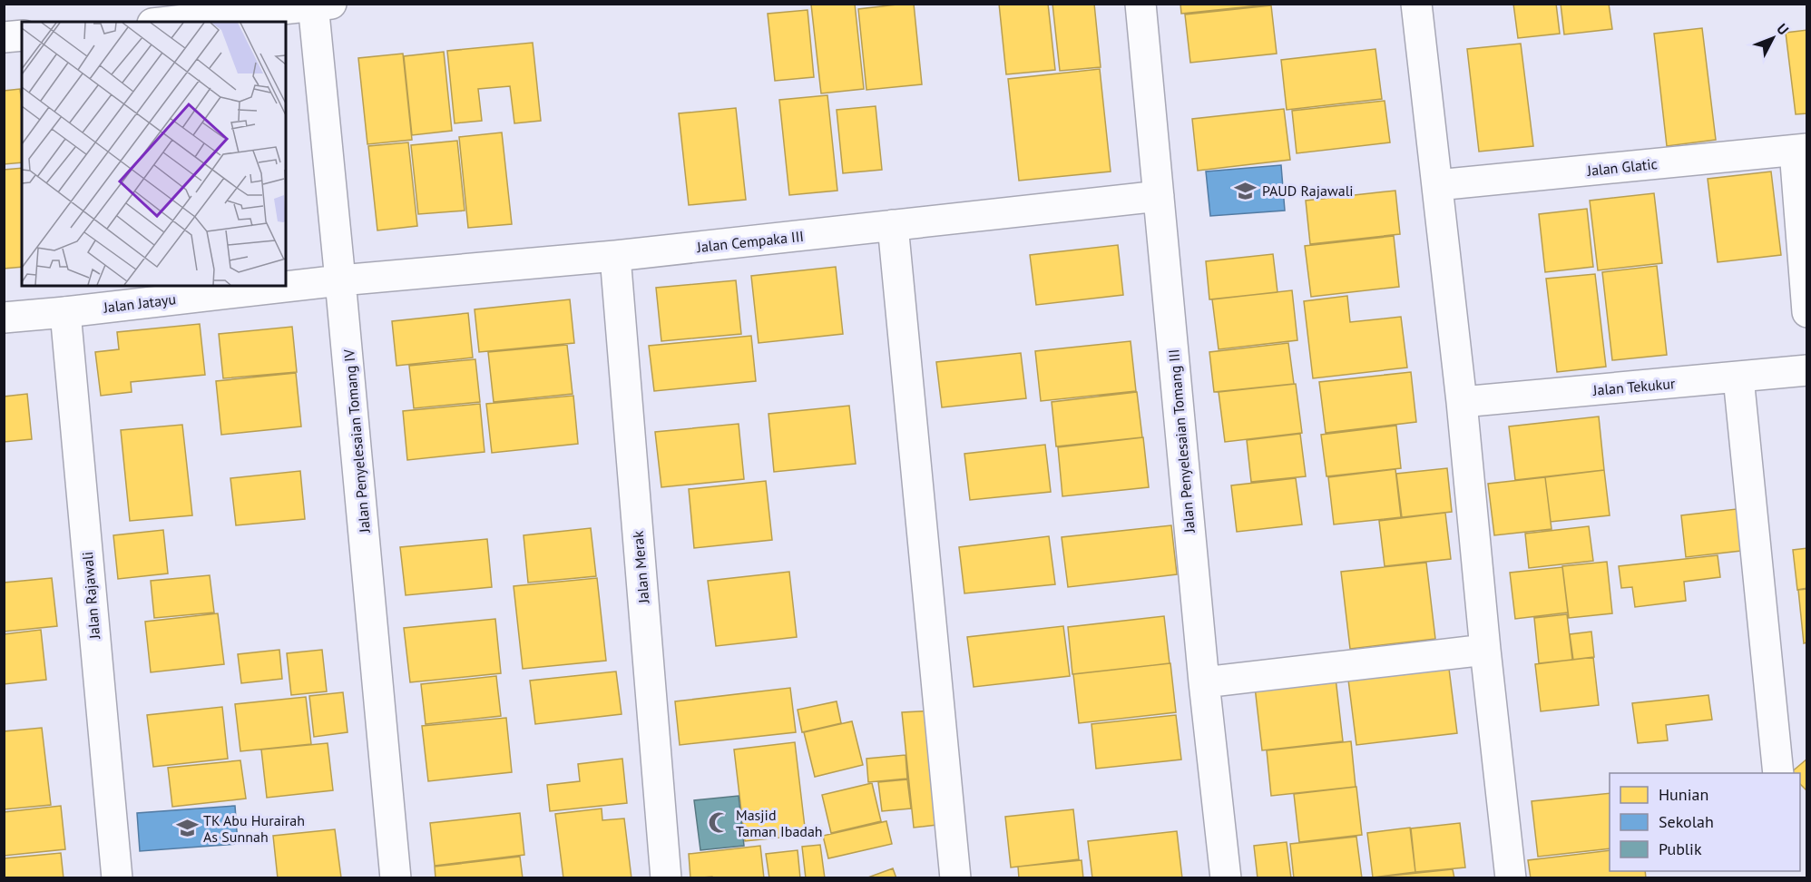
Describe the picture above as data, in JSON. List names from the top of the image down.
{
  "streets": {
    "street": [
      "Jalan Glatic",
      "Jalan Cempaka III",
      "Jalan Jatayu",
      "Jalan Tekukur",
      "Jalan Penyelesaian Tomang IV",
      "Jalan Penyelesaian Tomang III",
      "Jalan Merak",
      "Jalan Rajawali"
    ]
  },
  "crossings": [
    ["Jalan Cempaka III", "Jalan Jatayu"],
    ["Jalan Cempaka III", "Jalan Penyelesaian Tomang IV"],
    ["Jalan Cempaka III", "Jalan Penyelesaian Tomang III"],
    ["Jalan Cempaka III", "Jalan Merak"],
    ["Jalan Jatayu", "Jalan Penyelesaian Tomang IV"],
    ["Jalan Jatayu", "Jalan Rajawali"]
  ],
  "places": {
    "school or university": ["PAUD Rajawali", "TK Abu Hurairah As Sunnah"],
    "mosque": ["Masjid Taman Ibadah"]
  },
  "legend": ["Hunian", "Sekolah", "Publik"],
  "north": "top right"
}
